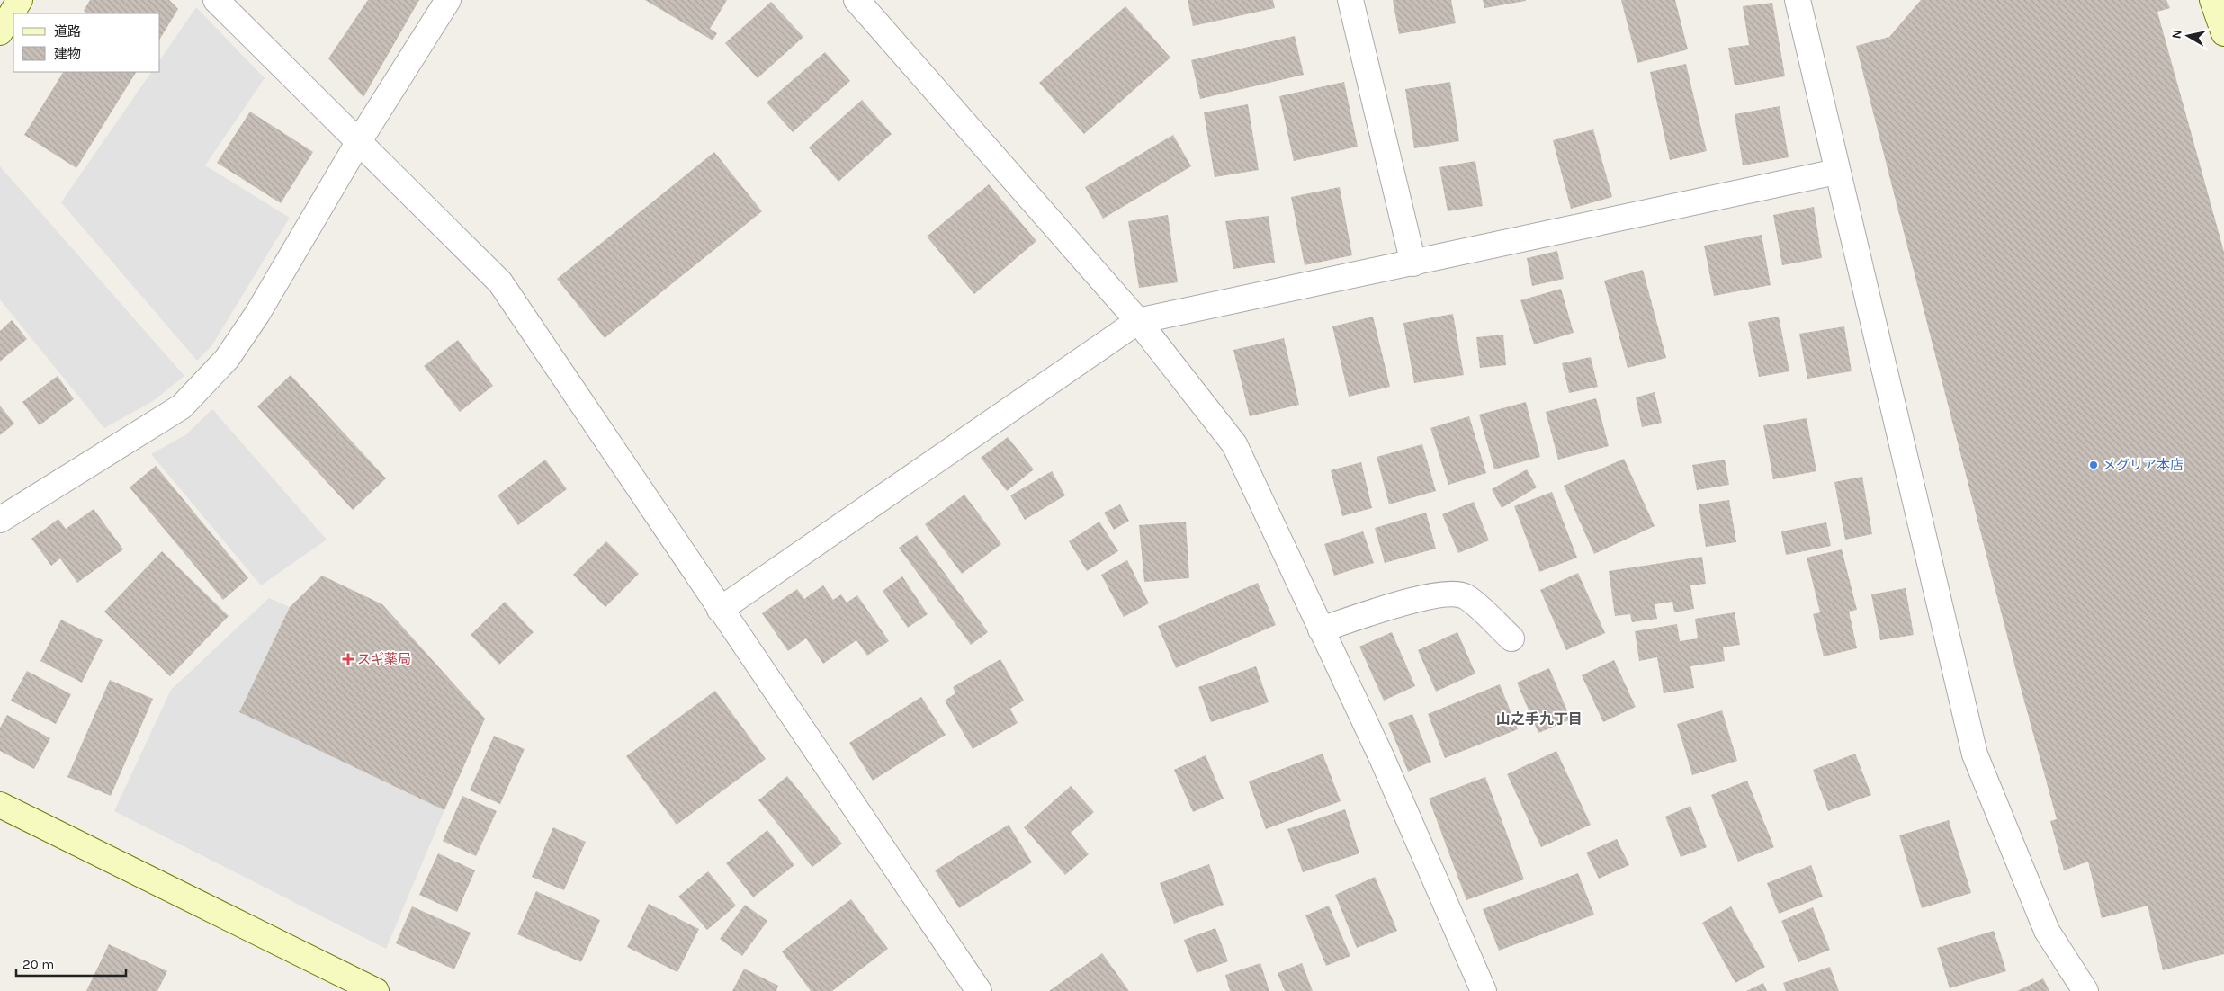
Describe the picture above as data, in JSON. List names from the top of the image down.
{
  "districts": ["山之手九丁目"],
  "places": {
    "other": ["メグリア本店"],
    "health": ["スギ薬局"]
  },
  "legend": ["道路", "建物"],
  "scale_bar": "20 m",
  "north": "left"
}
